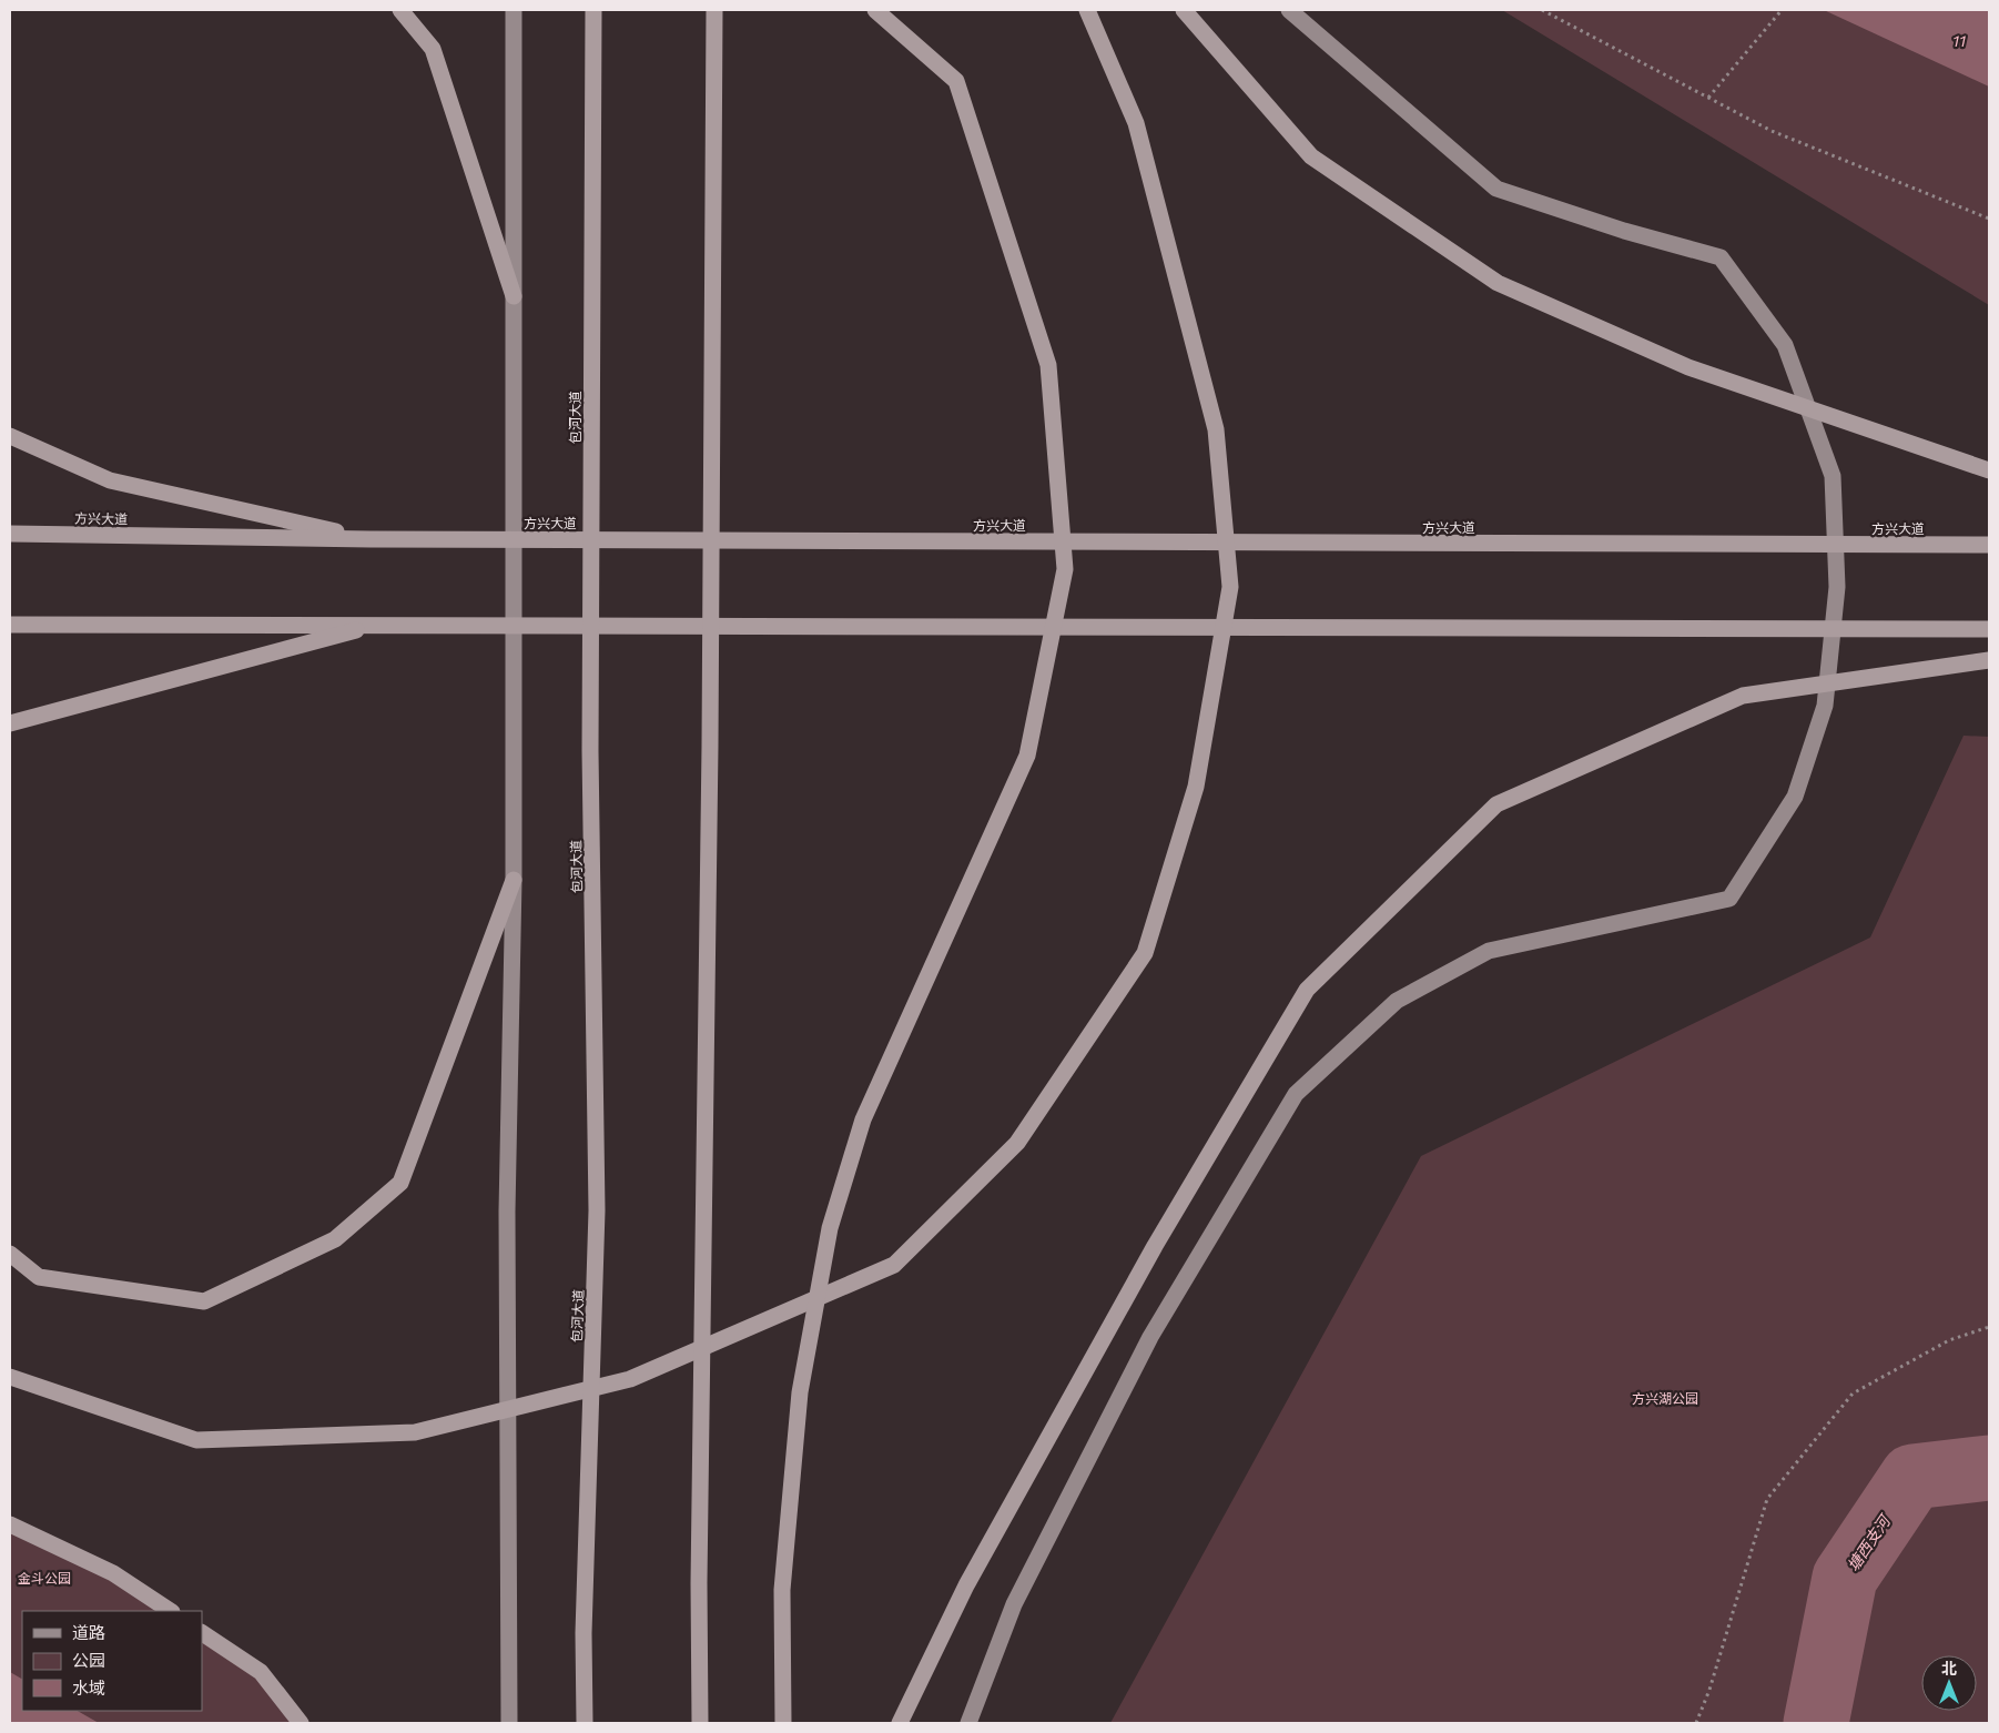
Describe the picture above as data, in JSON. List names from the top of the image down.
{
  "streets": {
    "highway": ["包河大道", "方兴大道"]
  },
  "water": ["11", "塘西支河"],
  "parks": ["方兴湖公园", "金斗公园"],
  "legend": ["道路", "公园", "水域"],
  "north": "top"
}
